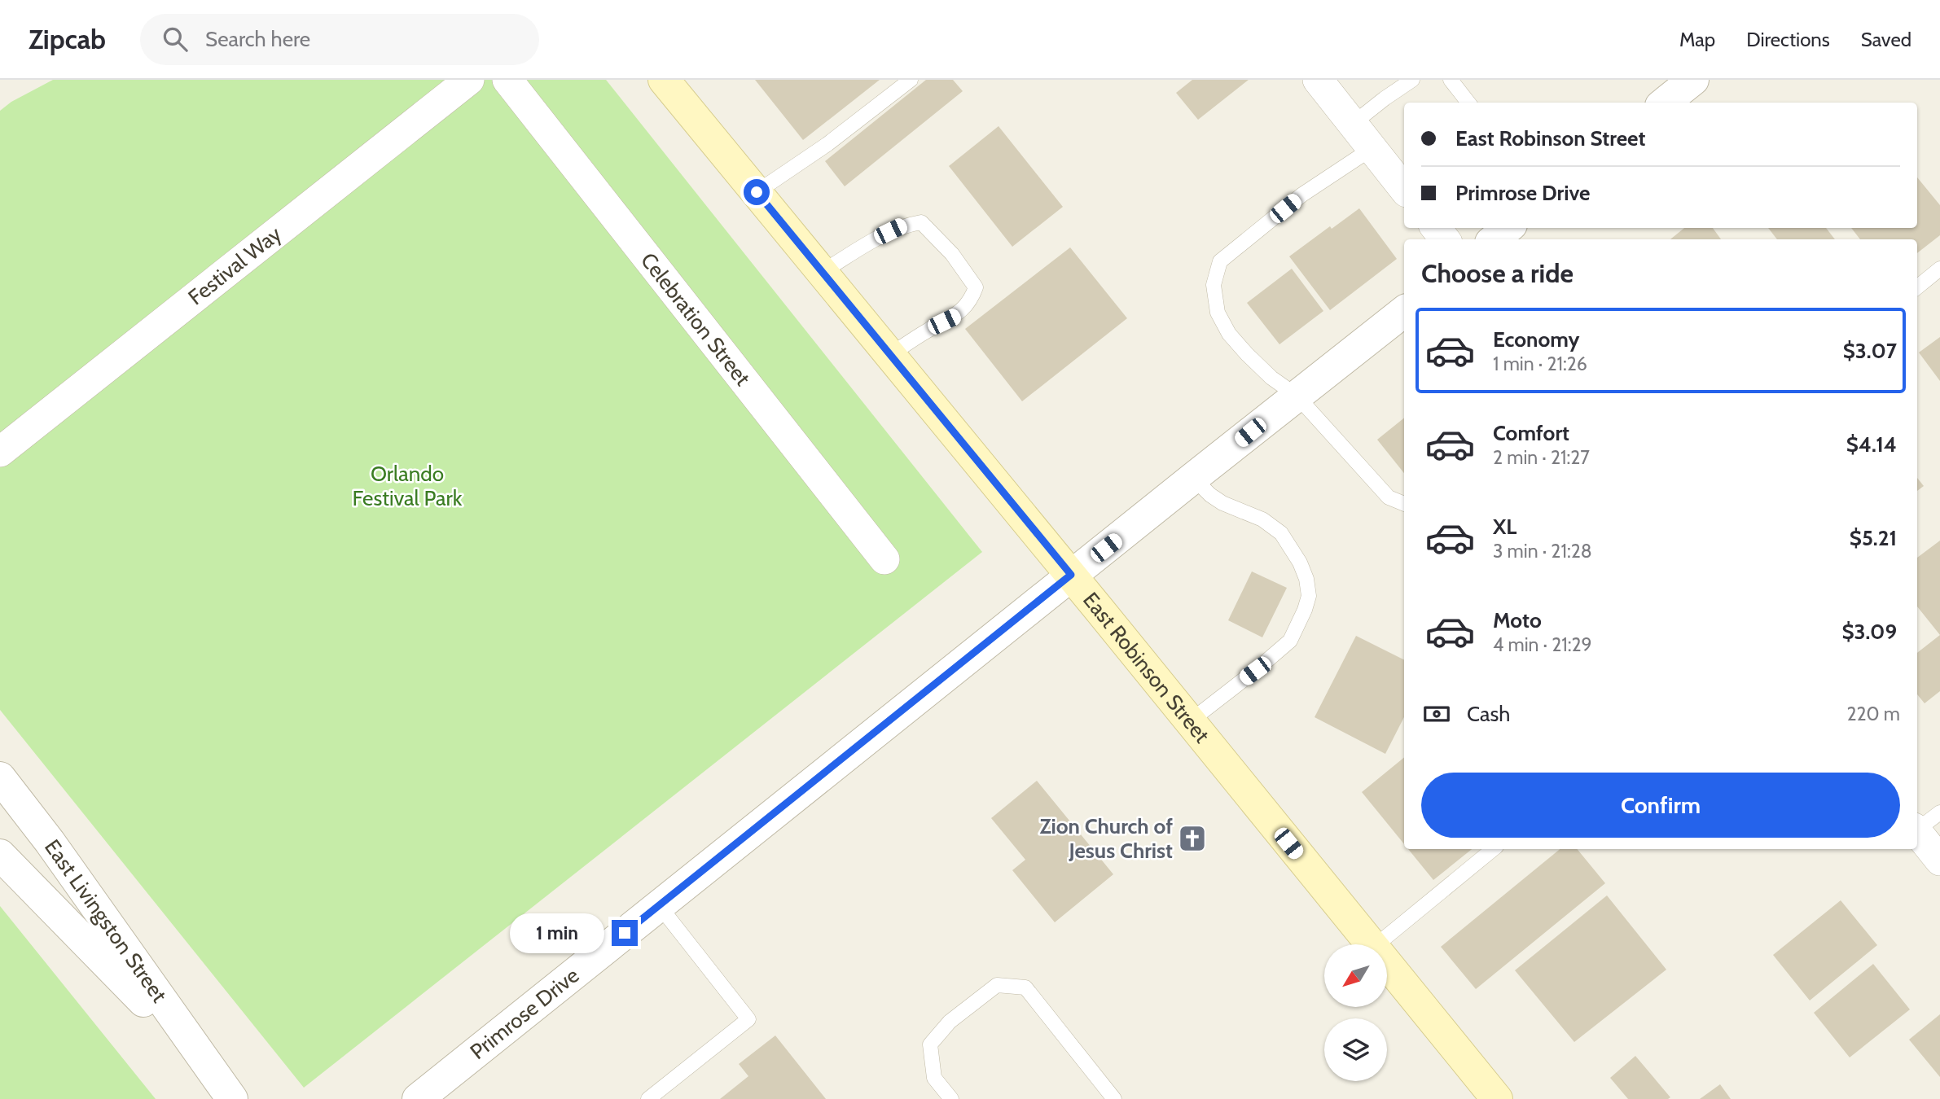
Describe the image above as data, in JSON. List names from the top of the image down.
{
  "streets": {
    "main road": ["East Robinson Street"],
    "street": [
      "Festival Way",
      "Celebration Street",
      "East Livingston Street",
      "Primrose Drive"
    ]
  },
  "crossings": [
    ["East Robinson Street", "Primrose Drive"]
  ],
  "parks": ["Orlando Festival Park"],
  "places": {
    "church": ["Zion Church of Jesus Christ"]
  },
  "north": "bottom left",
  "page": {
    "header": "Zipcab",
    "search": "Search here",
    "nav": ["Map", "Directions", "Saved"],
    "banner": ["East Robinson Street", "Primrose Drive"],
    "heading": "Choose a ride",
    "list": [
      {
        "name": "Economy",
        "note": "1 min · 21:26",
        "value": "$3.07"
      },
      {
        "name": "Comfort",
        "note": "2 min · 21:27",
        "value": "$4.14"
      },
      {
        "name": "XL",
        "note": "3 min · 21:28",
        "value": "$5.21"
      },
      {
        "name": "Moto",
        "note": "4 min · 21:29",
        "value": "$3.09"
      }
    ],
    "pay": ["Cash", "220 m"],
    "buttons": "Confirm",
    "bubble": "1 min"
  }
}
